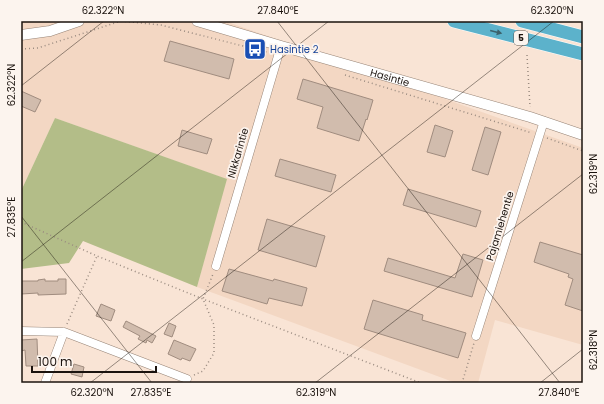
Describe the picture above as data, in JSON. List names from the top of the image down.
{
  "streets": {
    "highway": ["5"],
    "street": ["Hasintie", "Nikkarintie", "Pajamiehentie"]
  },
  "crossings": [
    ["Hasintie", "Nikkarintie"],
    ["Hasintie", "Pajamiehentie"]
  ],
  "places": {
    "bus stop": ["Hasintie 2"]
  },
  "scale_bar": "100 m",
  "coordinates": [
    "62.322°N",
    "27.840°E",
    "62.320°N",
    "62.319°N",
    "27.835°E",
    "62.318°N"
  ]
}
